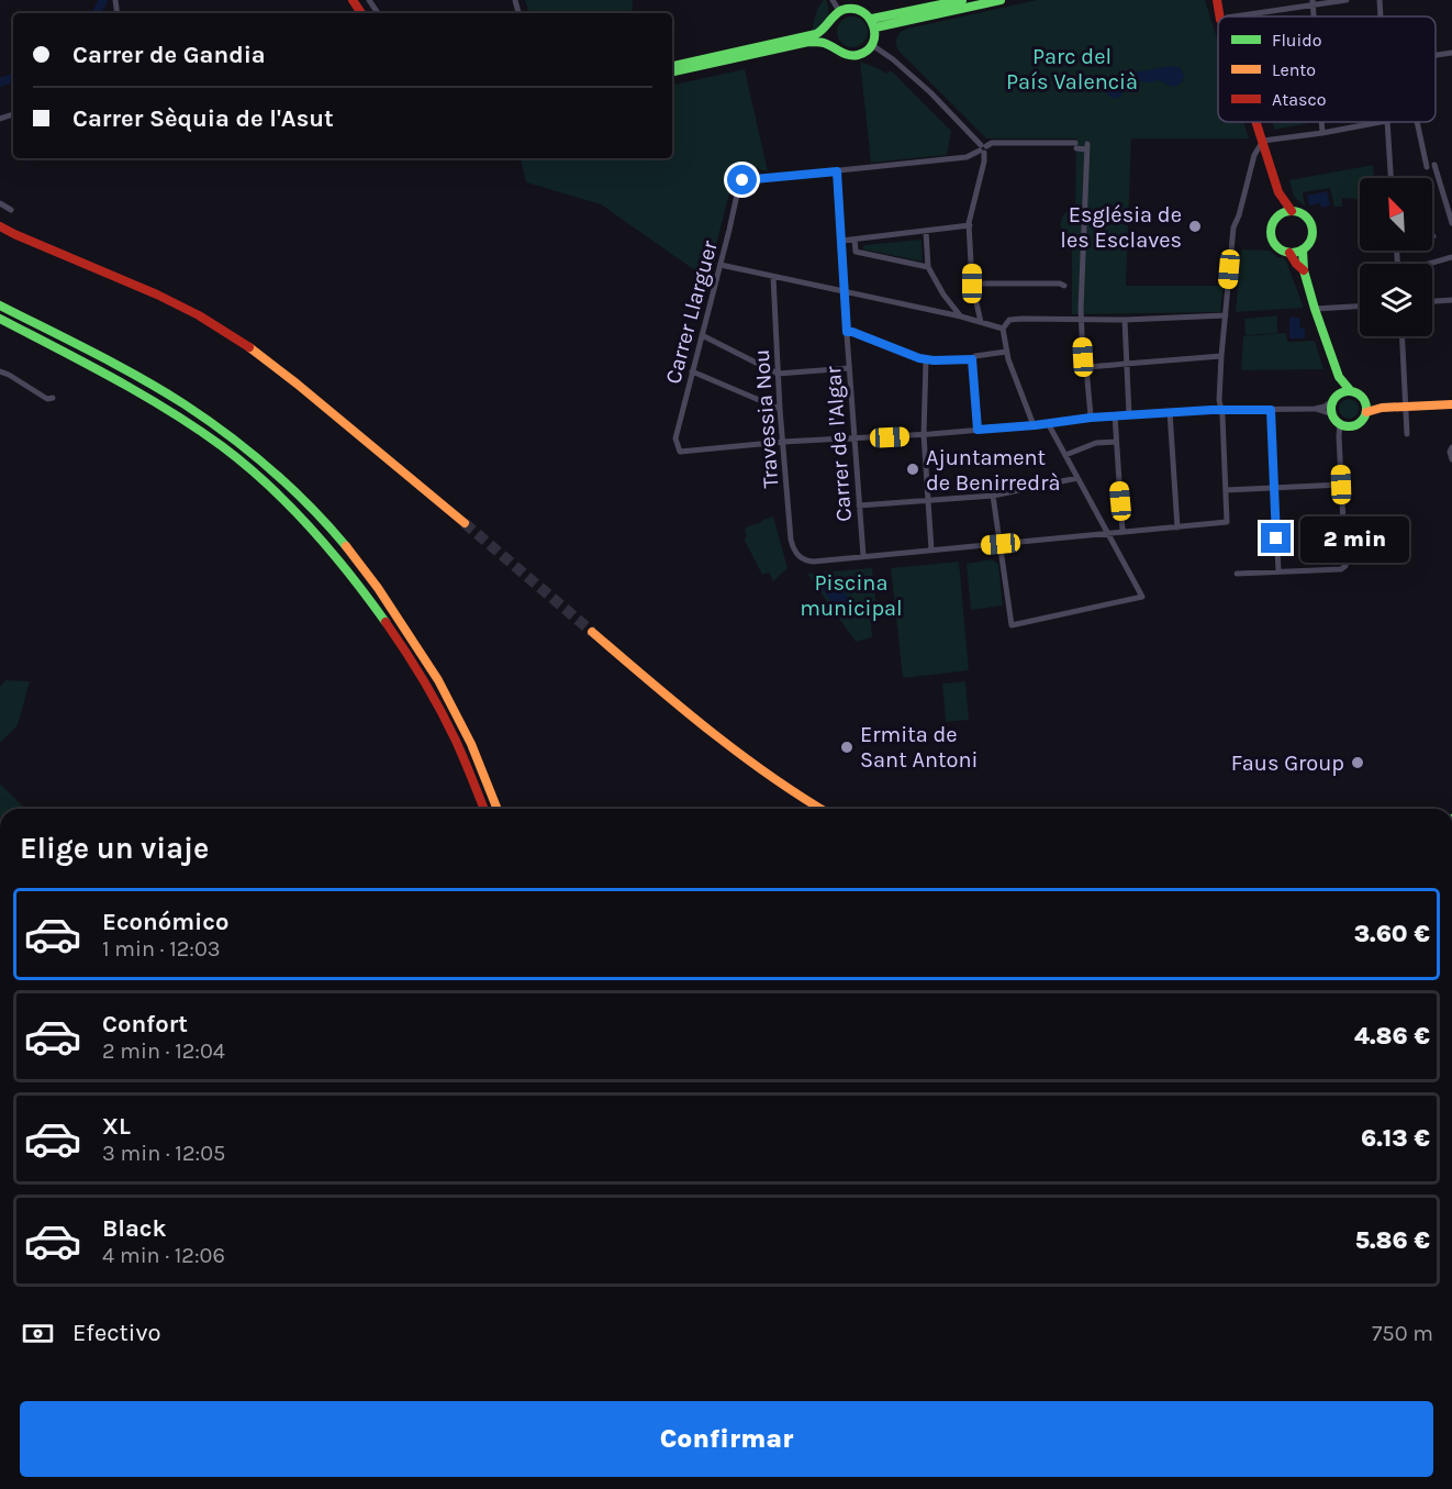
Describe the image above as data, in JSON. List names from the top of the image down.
{
  "streets": {
    "street": ["Carrer Llarguer", "Travessia Nou", "Carrer de l'Algar"]
  },
  "crossings": [
    ["Carrer Llarguer", "Travessia Nou"],
    ["Carrer Llarguer", "Carrer de l'Algar"],
    ["Travessia Nou", "Carrer de l'Algar"]
  ],
  "parks": ["Parc del País Valencià", "Piscina municipal"],
  "places": [
    "Església de les Esclaves",
    "Ajuntament de Benirredrà",
    "Ermita de Sant Antoni",
    "Faus Group"
  ],
  "legend": ["Fluido", "Lento", "Atasco"],
  "north": "top left",
  "page": {
    "banner": ["Carrer de Gandia", "Carrer Sèquia de l'Asut"],
    "bubble": "2 min",
    "heading": "Elige un viaje",
    "list": [
      {
        "name": "Económico",
        "note": "1 min · 12:03",
        "value": "3.60 €"
      },
      {
        "name": "Confort",
        "note": "2 min · 12:04",
        "value": "4.86 €"
      },
      {
        "name": "XL",
        "note": "3 min · 12:05",
        "value": "6.13 €"
      },
      {
        "name": "Black",
        "note": "4 min · 12:06",
        "value": "5.86 €"
      }
    ],
    "pay": ["Efectivo", "750 m"],
    "buttons": "Confirmar"
  }
}
